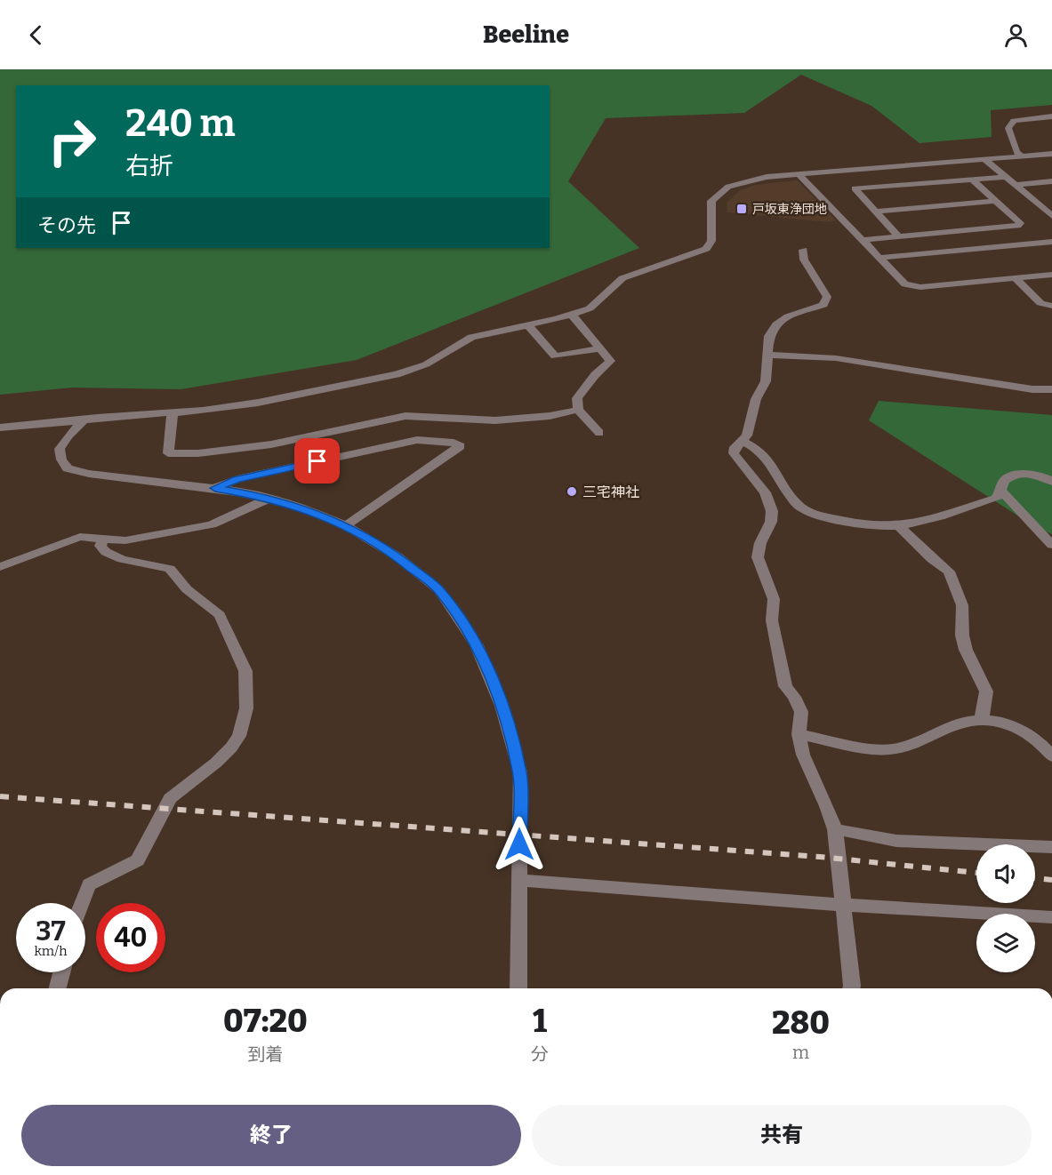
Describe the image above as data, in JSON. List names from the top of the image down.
{
  "places": {
    "transit": ["戸坂東浄団地"],
    "other": ["三宅神社"]
  },
  "page": {
    "header": "Beeline",
    "turn": ["240 m", "右折"],
    "then": "その先",
    "speed": "37 km/h",
    "limit": "40",
    "eta": [
      "07:20",
      "到着",
      "1",
      "分",
      "280",
      "m"
    ],
    "buttons": ["終了", "共有"]
  }
}
